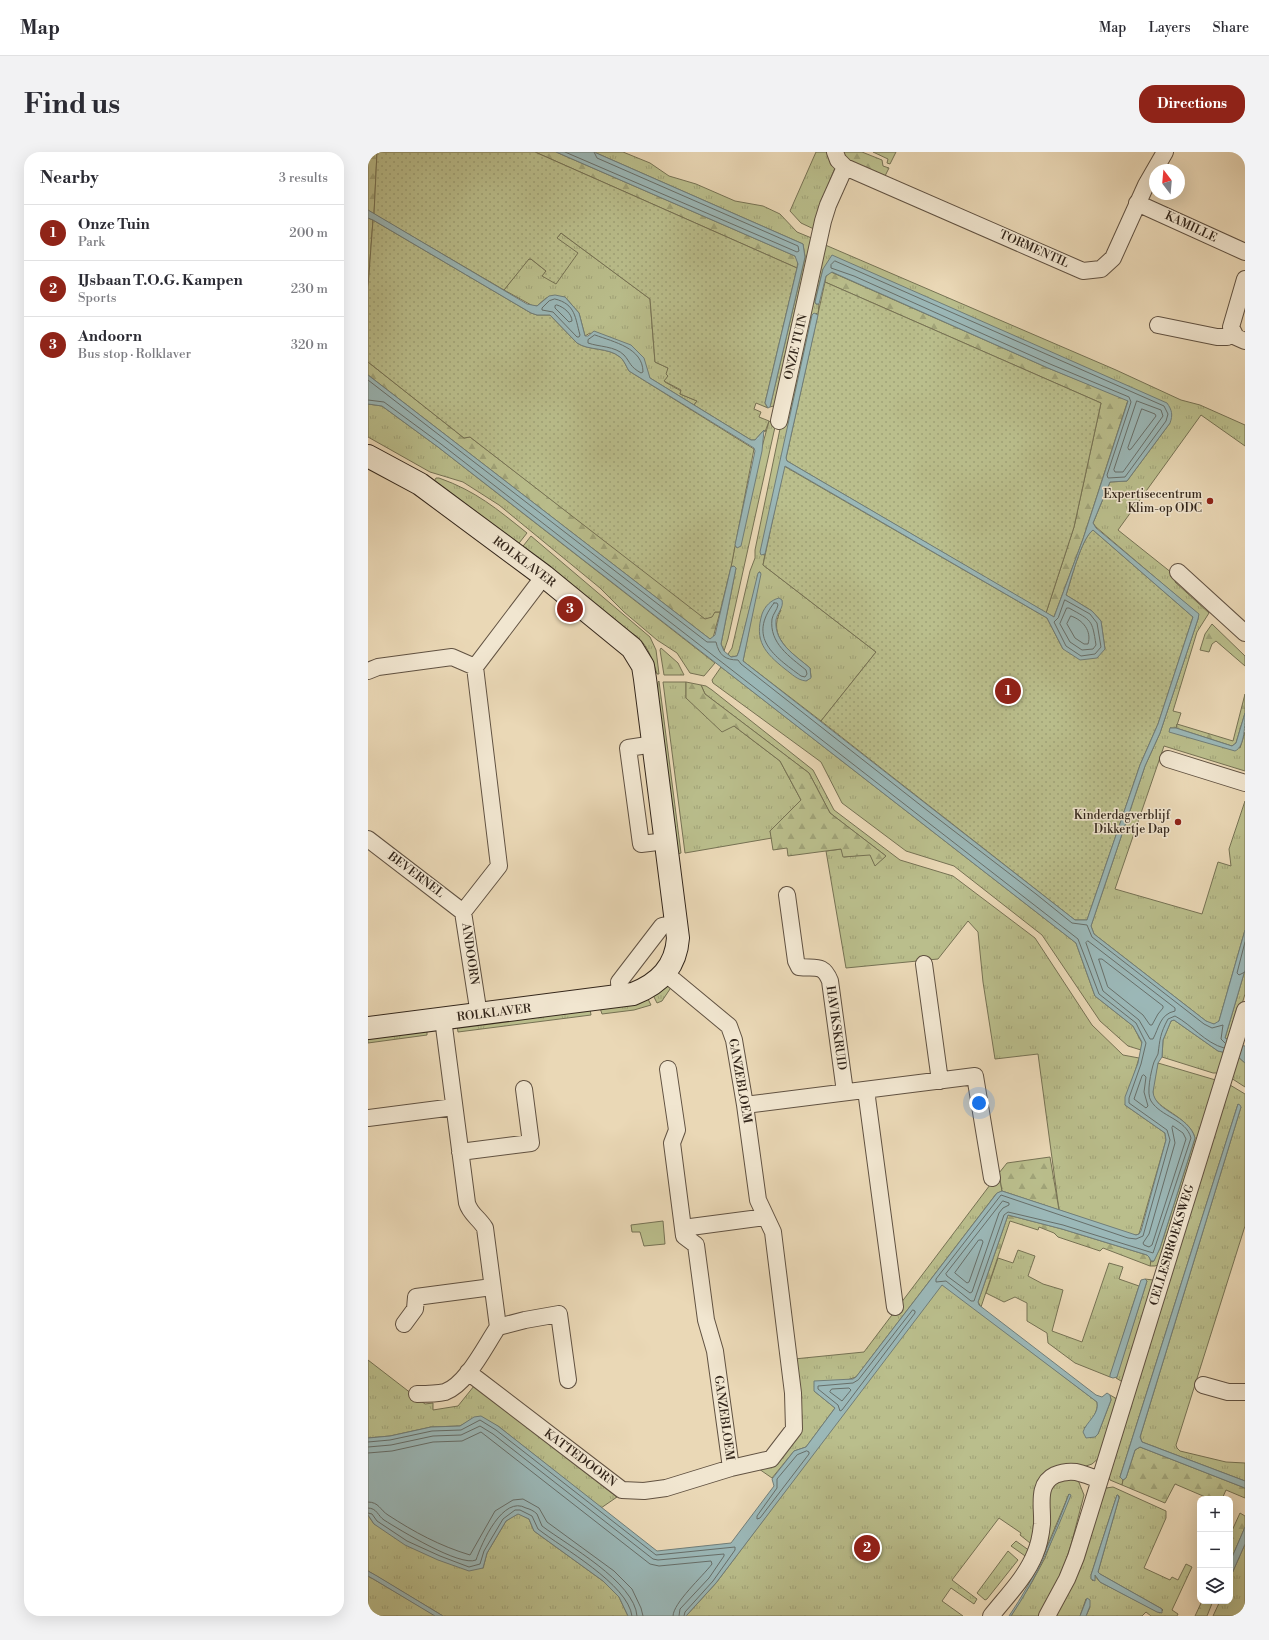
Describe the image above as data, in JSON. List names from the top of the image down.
{
  "streets": {
    "street": [
      "KAMILLE",
      "TORMENTIL",
      "ONZE TUIN",
      "ROLKLAVER",
      "BEVERNEL",
      "ANDOORN",
      "HAVIKSKRUID",
      "GANZEBLOEM",
      "CELLESBROEKSWEG",
      "KATTEDOORN"
    ]
  },
  "crossings": [
    ["KAMILLE", "TORMENTIL"],
    ["TORMENTIL", "ONZE TUIN"],
    ["ROLKLAVER", "ANDOORN"],
    ["ROLKLAVER", "GANZEBLOEM"],
    ["BEVERNEL", "ANDOORN"],
    ["GANZEBLOEM", "KATTEDOORN"]
  ],
  "places": ["Expertisecentrum Klim-op ODC", "Kinderdagverblijf Dikkertje Dap"],
  "north": "top",
  "page": {
    "header": "Map",
    "nav": ["Map", "Layers", "Share"],
    "buttons": "Directions",
    "title": "Find us",
    "heading": ["Nearby", "3 results"],
    "list": [
      {
        "mark": "1",
        "name": "Onze Tuin",
        "note": "Park",
        "value": "200 m"
      },
      {
        "mark": "2",
        "name": "IJsbaan T.O.G. Kampen",
        "note": "Sports",
        "value": "230 m"
      },
      {
        "mark": "3",
        "name": "Andoorn",
        "note": "Bus stop · Rolklaver",
        "value": "320 m"
      }
    ],
    "pins": ["3", "1", "2"],
    "map_buttons": ["+", "−"]
  }
}
